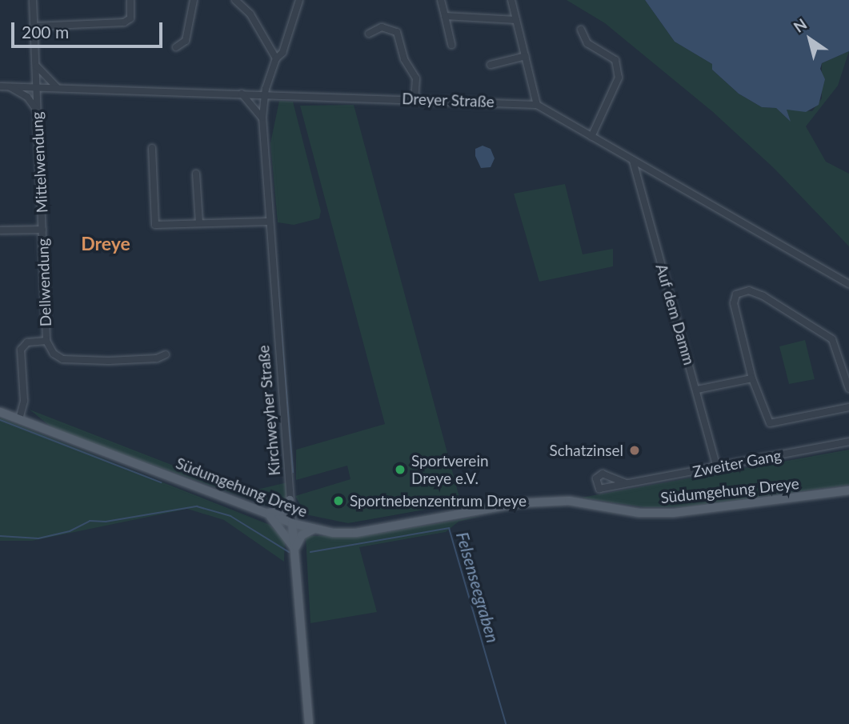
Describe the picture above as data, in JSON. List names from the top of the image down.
{
  "streets": {
    "main road": ["Kirchweyher Straße", "Südumgehung Dreye"],
    "street": [
      "Dreyer Straße",
      "Mittelwendung",
      "Dellwendung",
      "Auf dem Damm",
      "Zweiter Gang"
    ]
  },
  "crossings": [
    ["Dreyer Straße", "Mittelwendung"],
    ["Dreyer Straße", "Auf dem Damm"],
    ["Dreyer Straße", "Kirchweyher Straße"],
    ["Mittelwendung", "Dellwendung"],
    ["Auf dem Damm", "Zweiter Gang"],
    ["Kirchweyher Straße", "Südumgehung Dreye"]
  ],
  "districts": ["Dreye"],
  "water": ["Felsenseegraben"],
  "places": ["Schatzinsel", "Sportverein Dreye e.V.", "Sportnebenzentrum Dreye"],
  "scale_bar": "200 m",
  "north": "top left"
}
